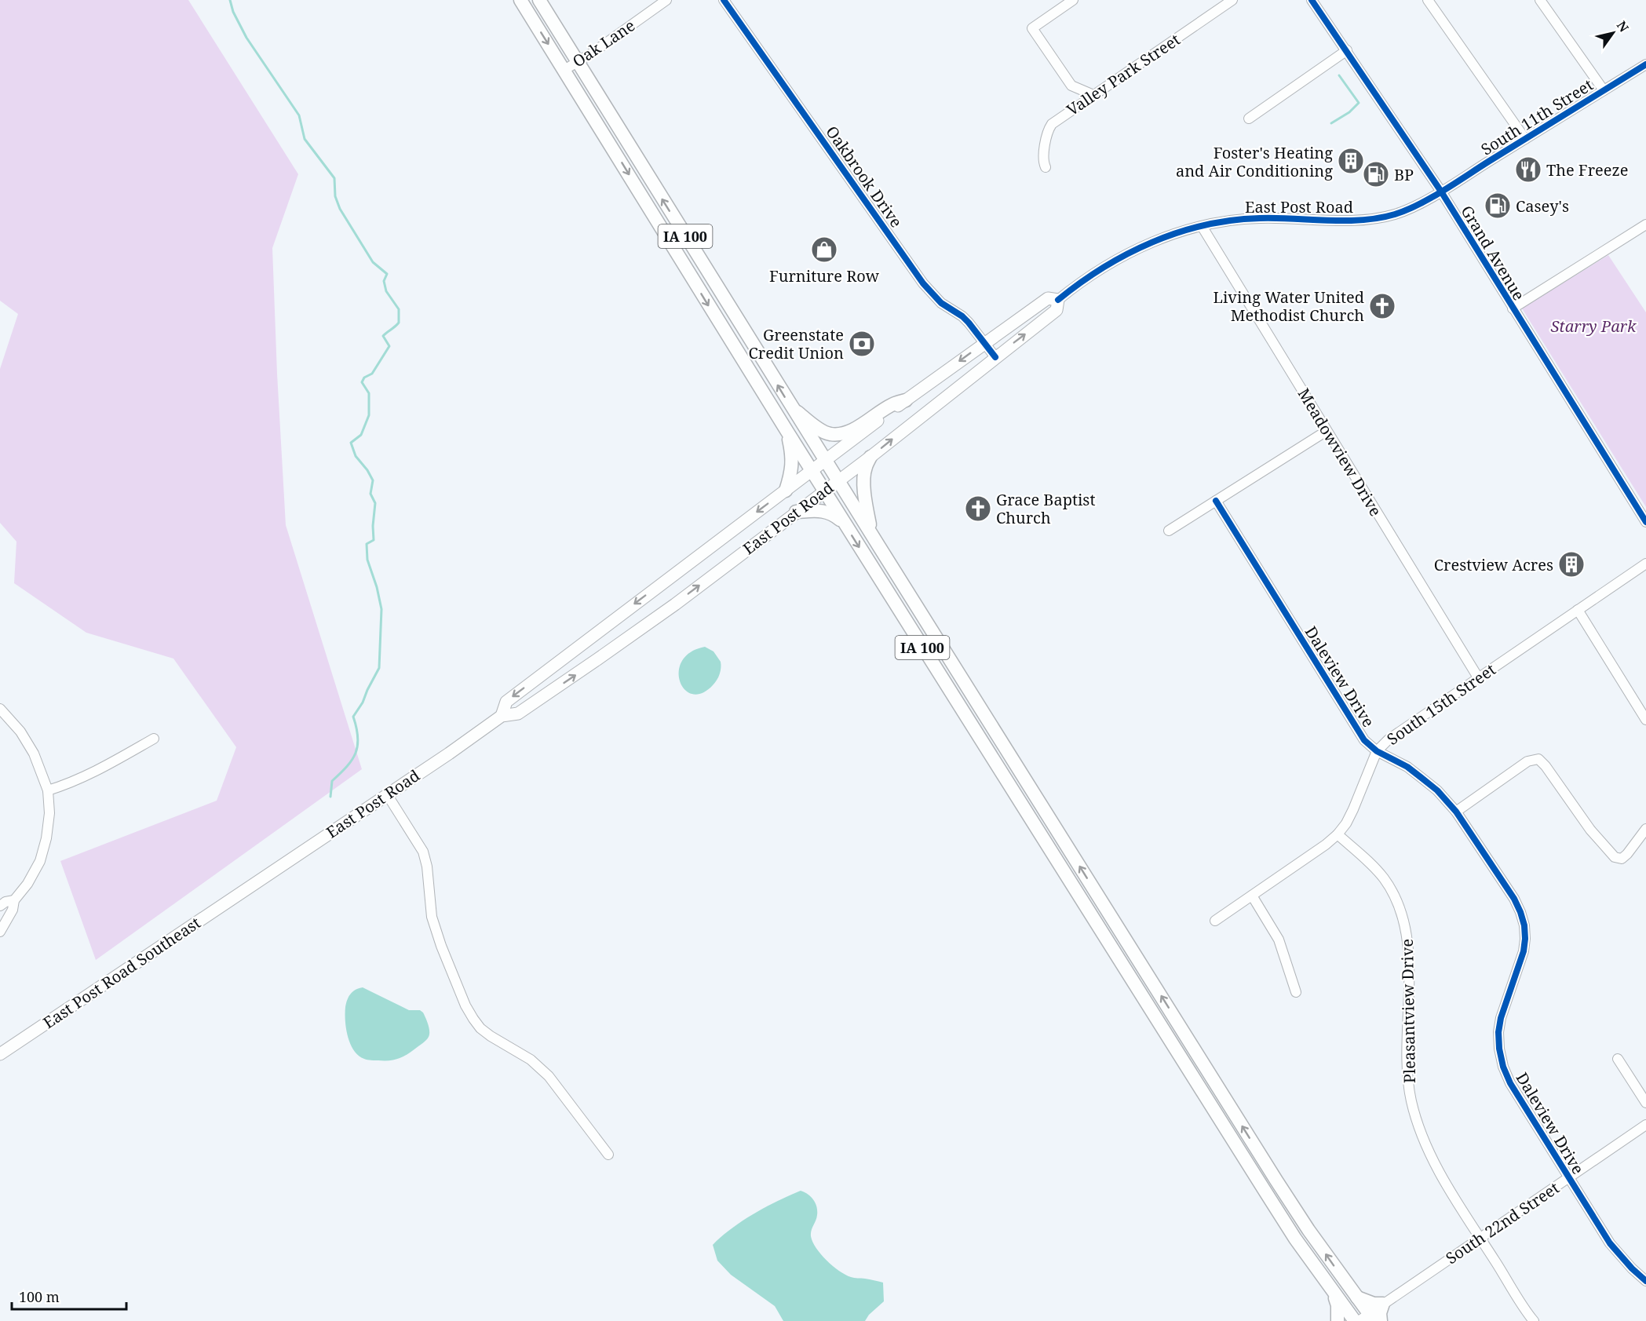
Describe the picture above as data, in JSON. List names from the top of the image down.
{
  "streets": {
    "highway": ["IA 100"],
    "main road": ["East Post Road", "East Post Road Southeast"],
    "street": [
      "Oak Lane",
      "Valley Park Street",
      "South 11th Street",
      "Oakbrook Drive",
      "Grand Avenue",
      "Meadowview Drive",
      "Daleview Drive",
      "South 15th Street",
      "Pleasantview Drive",
      "South 22nd Street"
    ]
  },
  "crossings": [
    ["Oak Lane", "IA 100"],
    ["South 11th Street", "East Post Road"],
    ["South 11th Street", "Grand Avenue"],
    ["Oakbrook Drive", "East Post Road"],
    ["East Post Road", "IA 100"],
    ["East Post Road", "Grand Avenue"],
    ["East Post Road", "Meadowview Drive"],
    ["East Post Road", "East Post Road Southeast"],
    ["Meadowview Drive", "South 15th Street"],
    ["Daleview Drive", "South 15th Street"],
    ["Daleview Drive", "South 22nd Street"],
    ["South 15th Street", "Pleasantview Drive"],
    ["Pleasantview Drive", "South 22nd Street"]
  ],
  "parks": ["Starry Park"],
  "places": {
    "building": ["Foster's Heating and Air Conditioning", "Crestview Acres"],
    "restaurant": ["The Freeze"],
    "fuel station": ["BP", "Casey's"],
    "shop": ["Furniture Row"],
    "church": ["Living Water United Methodist Church", "Grace Baptist Church"],
    "bank": ["Greenstate Credit Union"]
  },
  "scale_bar": "100 m",
  "north": "top right"
}
